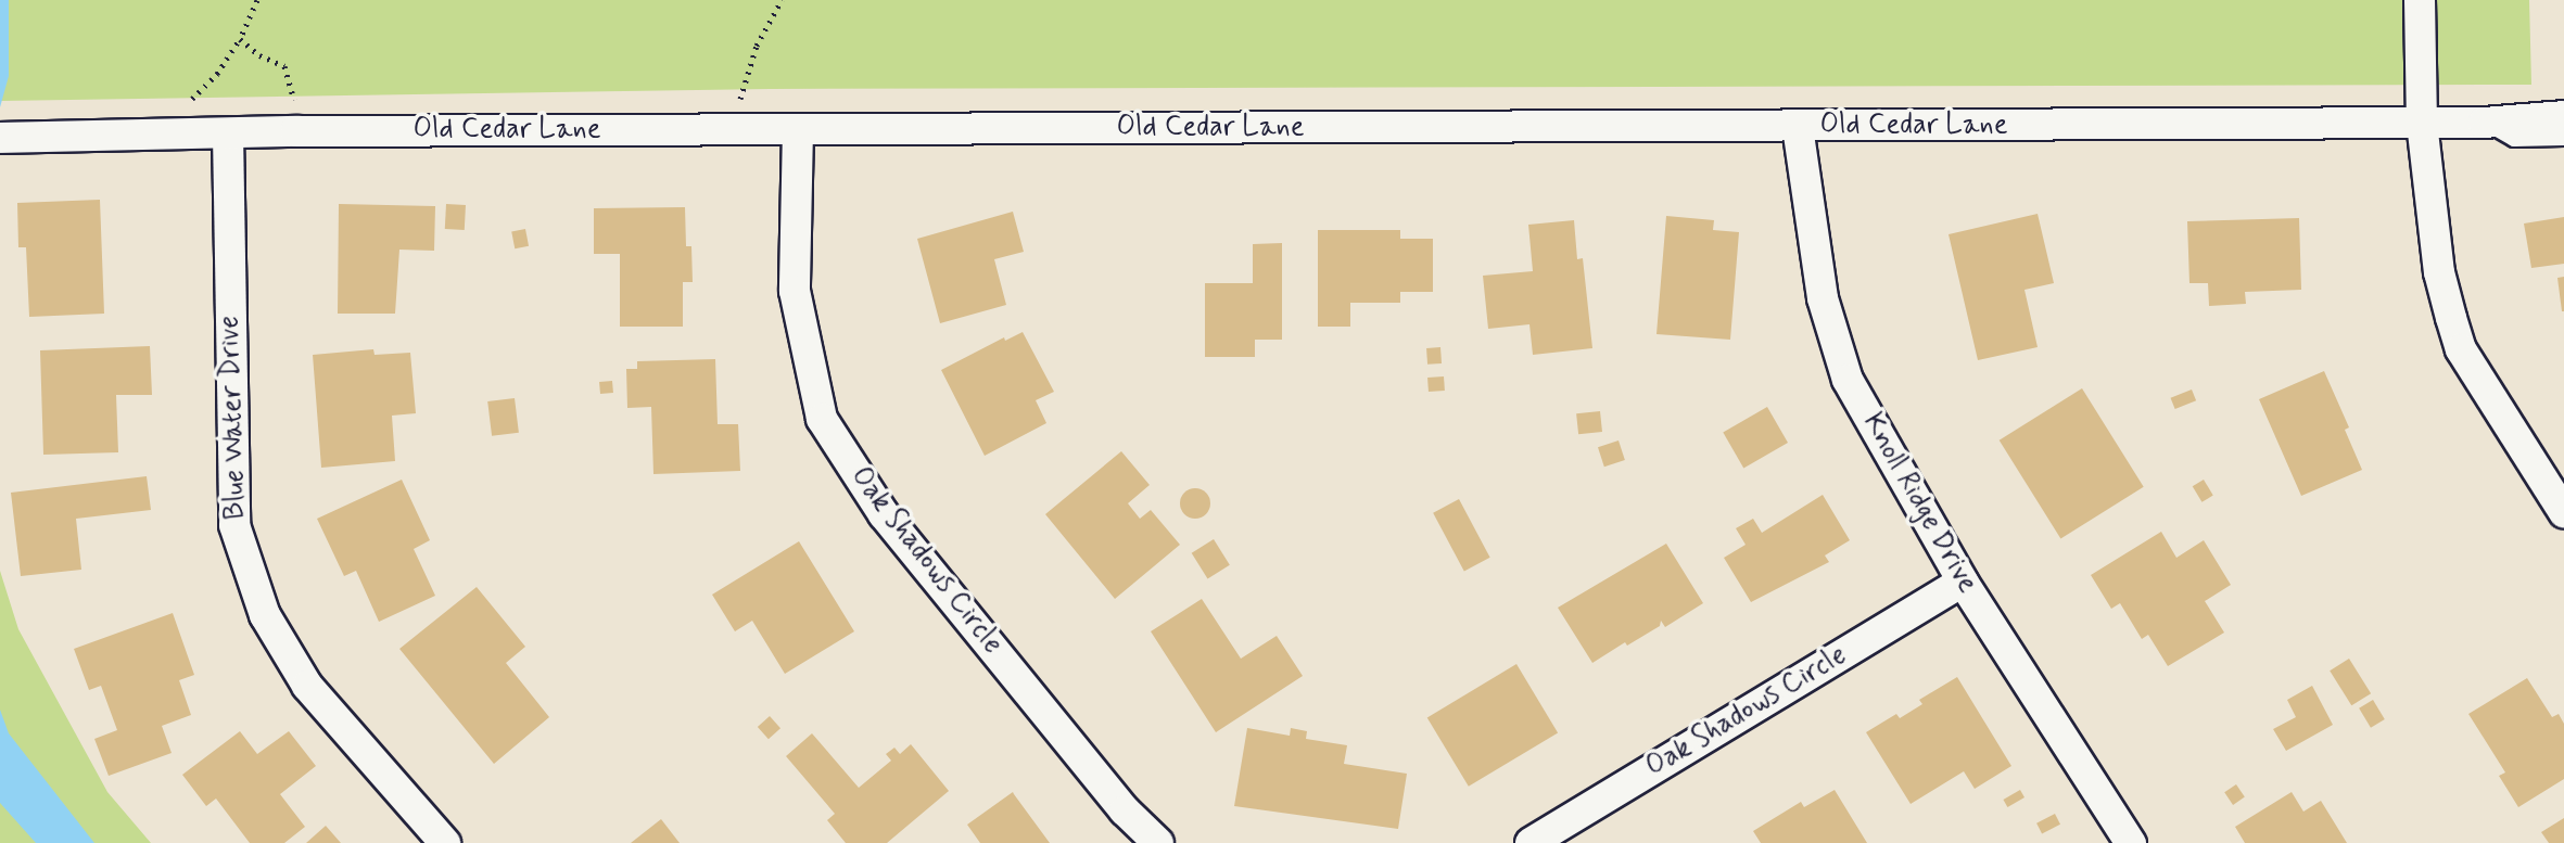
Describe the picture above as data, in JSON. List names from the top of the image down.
{
  "streets": {
    "street": [
      "Old Cedar Lane",
      "Blue Water Drive",
      "Knoll Ridge Drive",
      "Oak Shadows Circle"
    ]
  },
  "crossings": [
    ["Old Cedar Lane", "Blue Water Drive"],
    ["Old Cedar Lane", "Knoll Ridge Drive"],
    ["Old Cedar Lane", "Oak Shadows Circle"],
    ["Knoll Ridge Drive", "Oak Shadows Circle"]
  ]
}
